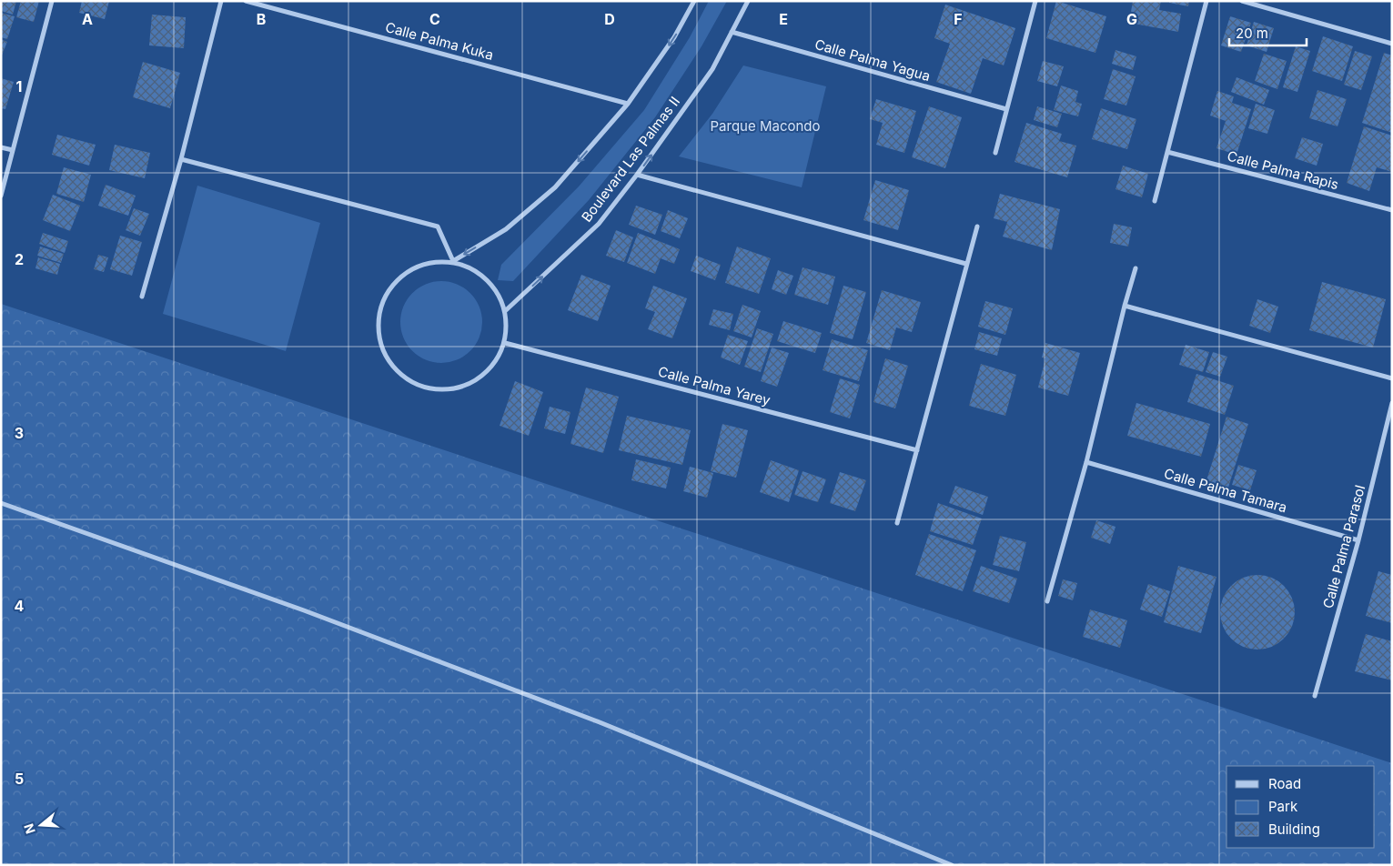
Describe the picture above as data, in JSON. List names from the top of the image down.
{
  "streets": {
    "street": [
      "Calle Palma Kuka",
      "Calle Palma Yagua",
      "Boulevard Las Palmas II",
      "Calle Palma Rapis",
      "Calle Palma Yarey",
      "Calle Palma Tamara",
      "Calle Palma Parasol"
    ]
  },
  "crossings": [
    ["Calle Palma Yagua", "Boulevard Las Palmas II"],
    ["Boulevard Las Palmas II", "Calle Palma Yarey"],
    ["Calle Palma Tamara", "Calle Palma Parasol"]
  ],
  "one_way": ["Boulevard Las Palmas II"],
  "parks": ["Parque Macondo"],
  "legend": ["Road", "Park", "Building"],
  "scale_bar": "20 m",
  "north": "left",
  "grid": {
    "columns": [
      "A",
      "B",
      "C",
      "D",
      "E",
      "F",
      "G"
    ],
    "rows": [
      "1",
      "2",
      "3",
      "4",
      "5"
    ]
  }
}
